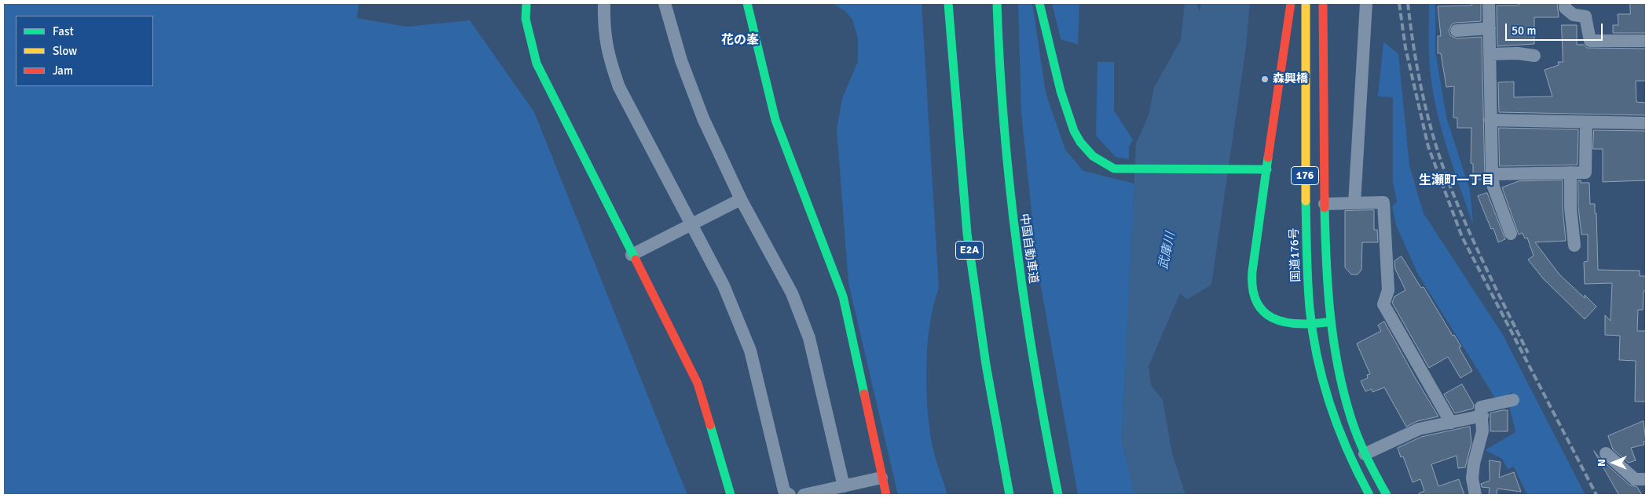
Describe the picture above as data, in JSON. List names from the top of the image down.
{
  "streets": {
    "main road": [
      "176",
      "中国自動車道",
      "E2A",
      "国道176号"
    ]
  },
  "districts": ["花の峯", "生瀬町一丁目"],
  "water": ["武庫川"],
  "places": ["森興橋"],
  "legend": ["Fast", "Slow", "Jam"],
  "scale_bar": "50 m",
  "north": "left"
}
